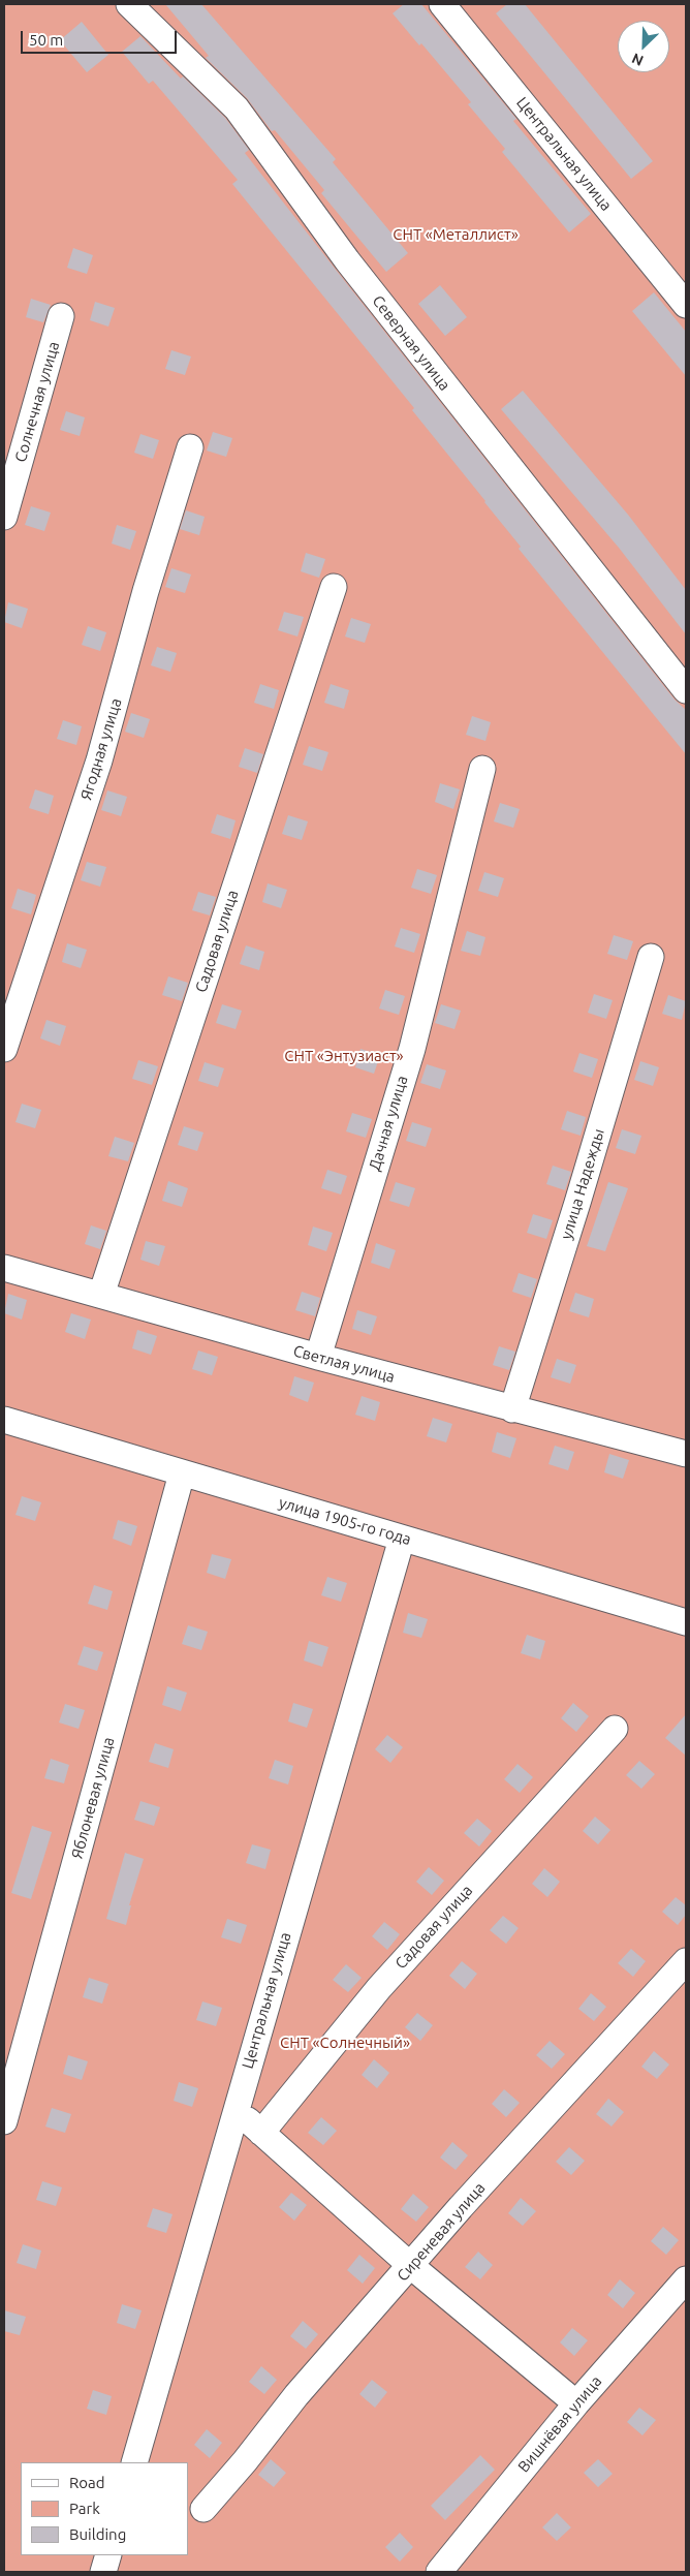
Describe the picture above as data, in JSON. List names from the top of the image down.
{
  "streets": {
    "street": [
      "Центральная улица",
      "Северная улица",
      "Солнечная улица",
      "Ягодная улица",
      "Садовая улица",
      "Дачная улица",
      "улица Надежды",
      "Светлая улица",
      "улица 1905-го года",
      "Яблоневая улица",
      "Сиреневая улица",
      "Вишнёвая улица"
    ]
  },
  "crossings": [
    ["Центральная улица", "улица 1905-го года"],
    ["Садовая улица", "Светлая улица"],
    ["Дачная улица", "Светлая улица"],
    ["улица Надежды", "Светлая улица"],
    ["улица 1905-го года", "Яблоневая улица"]
  ],
  "parks": ["СНТ «Металлист»", "СНТ «Энтузиаст»", "СНТ «Солнечный»"],
  "legend": ["Road", "Park", "Building"],
  "scale_bar": "50 m",
  "north": "bottom left"
}
